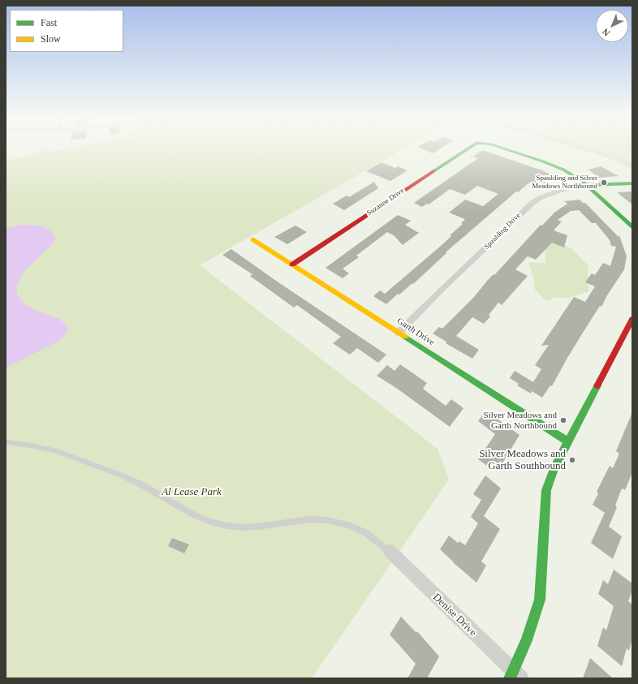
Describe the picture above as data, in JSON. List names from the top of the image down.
{
  "streets": {
    "street": [
      "Suzanne Drive",
      "Spaulding Drive",
      "Garth Drive",
      "Denise Drive"
    ]
  },
  "crossings": [
    ["Suzanne Drive", "Spaulding Drive"],
    ["Suzanne Drive", "Garth Drive"],
    ["Spaulding Drive", "Garth Drive"]
  ],
  "parks": ["Al Lease Park"],
  "places": ["Spaulding and Silver Meadows Northbound", "Silver Meadows and Garth Northbound", "Silver Meadows and Garth Southbound"],
  "legend": ["Fast", "Slow"],
  "north": "bottom left"
}
